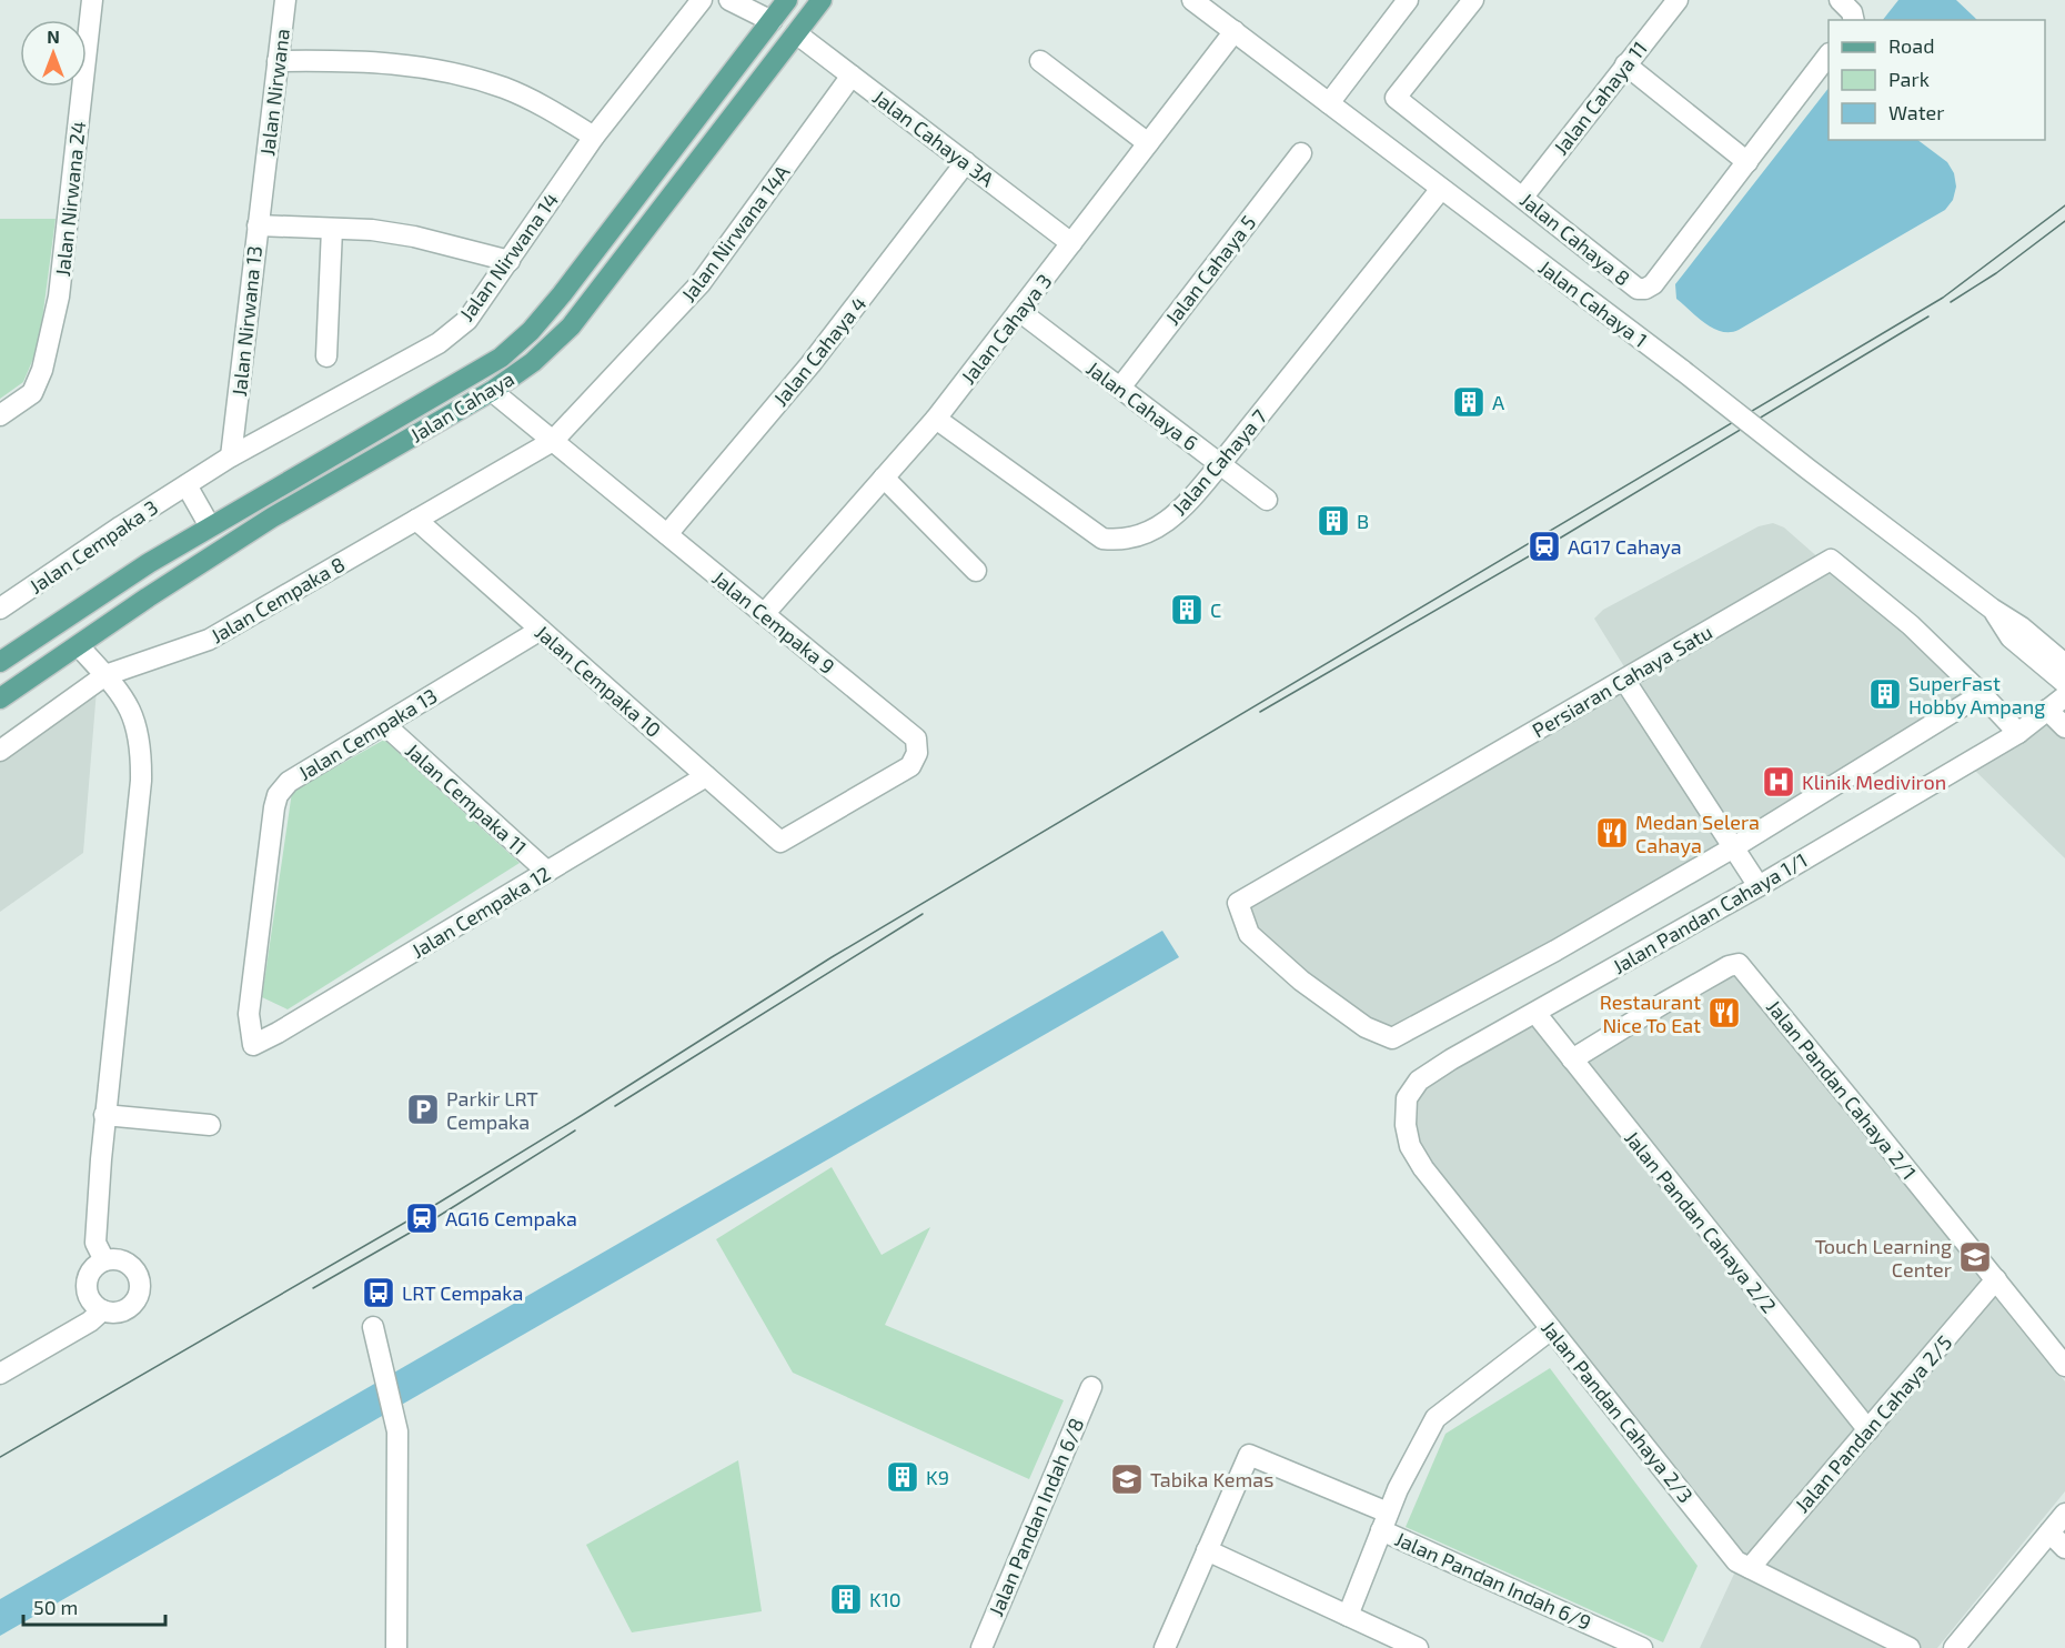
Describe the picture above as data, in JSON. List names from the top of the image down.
{
  "streets": {
    "main road": ["Jalan Cahaya"],
    "street": [
      "Jalan Nirwana",
      "Jalan Cahaya 11",
      "Jalan Cahaya 3A",
      "Jalan Nirwana 24",
      "Jalan Nirwana 14A",
      "Jalan Cahaya 8",
      "Jalan Nirwana 14",
      "Jalan Cahaya 5",
      "Jalan Cahaya 1",
      "Jalan Nirwana 13",
      "Jalan Cahaya 3",
      "Jalan Cahaya 4",
      "Jalan Cahaya 6",
      "Jalan Cahaya 7",
      "Jalan Cempaka 3",
      "Jalan Cempaka 8",
      "Jalan Cempaka 9",
      "Jalan Cempaka 10",
      "Persiaran Cahaya Satu",
      "Jalan Cempaka 13",
      "Jalan Cempaka 11",
      "Jalan Cempaka 12",
      "Jalan Pandan Cahaya 1/1",
      "Jalan Pandan Cahaya 2/1",
      "Jalan Pandan Cahaya 2/2",
      "Jalan Pandan Cahaya 2/3",
      "Jalan Pandan Cahaya 2/5",
      "Jalan Pandan Indah 6/8",
      "Jalan Pandan Indah 6/9"
    ]
  },
  "crossings": [
    ["Jalan Nirwana", "Jalan Nirwana 13"],
    ["Jalan Cahaya 11", "Jalan Cahaya 8"],
    ["Jalan Cahaya 3A", "Jalan Nirwana 14A"],
    ["Jalan Cahaya 3A", "Jalan Cahaya 3"],
    ["Jalan Cahaya 3A", "Jalan Cahaya 4"],
    ["Jalan Cahaya 3A", "Jalan Cahaya"],
    ["Jalan Nirwana 14A", "Jalan Cempaka 8"],
    ["Jalan Nirwana 14A", "Jalan Cempaka 9"],
    ["Jalan Nirwana 14", "Jalan Nirwana 13"],
    ["Jalan Nirwana 14", "Jalan Cempaka 3"],
    ["Jalan Cahaya 5", "Jalan Cahaya 6"],
    ["Jalan Cahaya 1", "Jalan Cahaya 3"],
    ["Jalan Cahaya 1", "Jalan Cahaya 7"],
    ["Jalan Cahaya 3", "Jalan Cahaya 6"],
    ["Jalan Cahaya 3", "Jalan Cahaya 7"],
    ["Jalan Cahaya 3", "Jalan Cempaka 9"],
    ["Jalan Cahaya 4", "Jalan Cempaka 9"],
    ["Jalan Cahaya 6", "Jalan Cahaya 7"],
    ["Jalan Cahaya", "Jalan Cempaka 9"],
    ["Jalan Cempaka 8", "Jalan Cempaka 9"],
    ["Jalan Cempaka 8", "Jalan Cempaka 10"],
    ["Jalan Cempaka 9", "Jalan Cempaka 10"],
    ["Jalan Cempaka 10", "Jalan Cempaka 13"],
    ["Jalan Cempaka 10", "Jalan Cempaka 12"],
    ["Persiaran Cahaya Satu", "Jalan Pandan Cahaya 1/1"],
    ["Jalan Cempaka 13", "Jalan Cempaka 11"],
    ["Jalan Cempaka 13", "Jalan Cempaka 12"],
    ["Jalan Cempaka 11", "Jalan Cempaka 12"],
    ["Jalan Pandan Cahaya 1/1", "Jalan Pandan Cahaya 2/2"],
    ["Jalan Pandan Cahaya 1/1", "Jalan Pandan Cahaya 2/3"],
    ["Jalan Pandan Cahaya 2/1", "Jalan Pandan Cahaya 2/2"],
    ["Jalan Pandan Cahaya 2/1", "Jalan Pandan Cahaya 2/5"],
    ["Jalan Pandan Cahaya 2/2", "Jalan Pandan Cahaya 2/5"],
    ["Jalan Pandan Cahaya 2/3", "Jalan Pandan Cahaya 2/5"]
  ],
  "places": {
    "building": [
      "A",
      "B",
      "C",
      "SuperFast Hobby Ampang",
      "K9",
      "K10"
    ],
    "station": ["AG17 Cahaya", "AG16 Cempaka"],
    "hospital": ["Klinik Mediviron"],
    "restaurant": ["Medan Selera Cahaya", "Restaurant Nice To Eat"],
    "parking": ["Parkir LRT Cempaka"],
    "school or university": ["Touch Learning Center", "Tabika Kemas"],
    "bus stop": ["LRT Cempaka"]
  },
  "legend": ["Road", "Park", "Water"],
  "scale_bar": "50 m",
  "north": "top"
}
